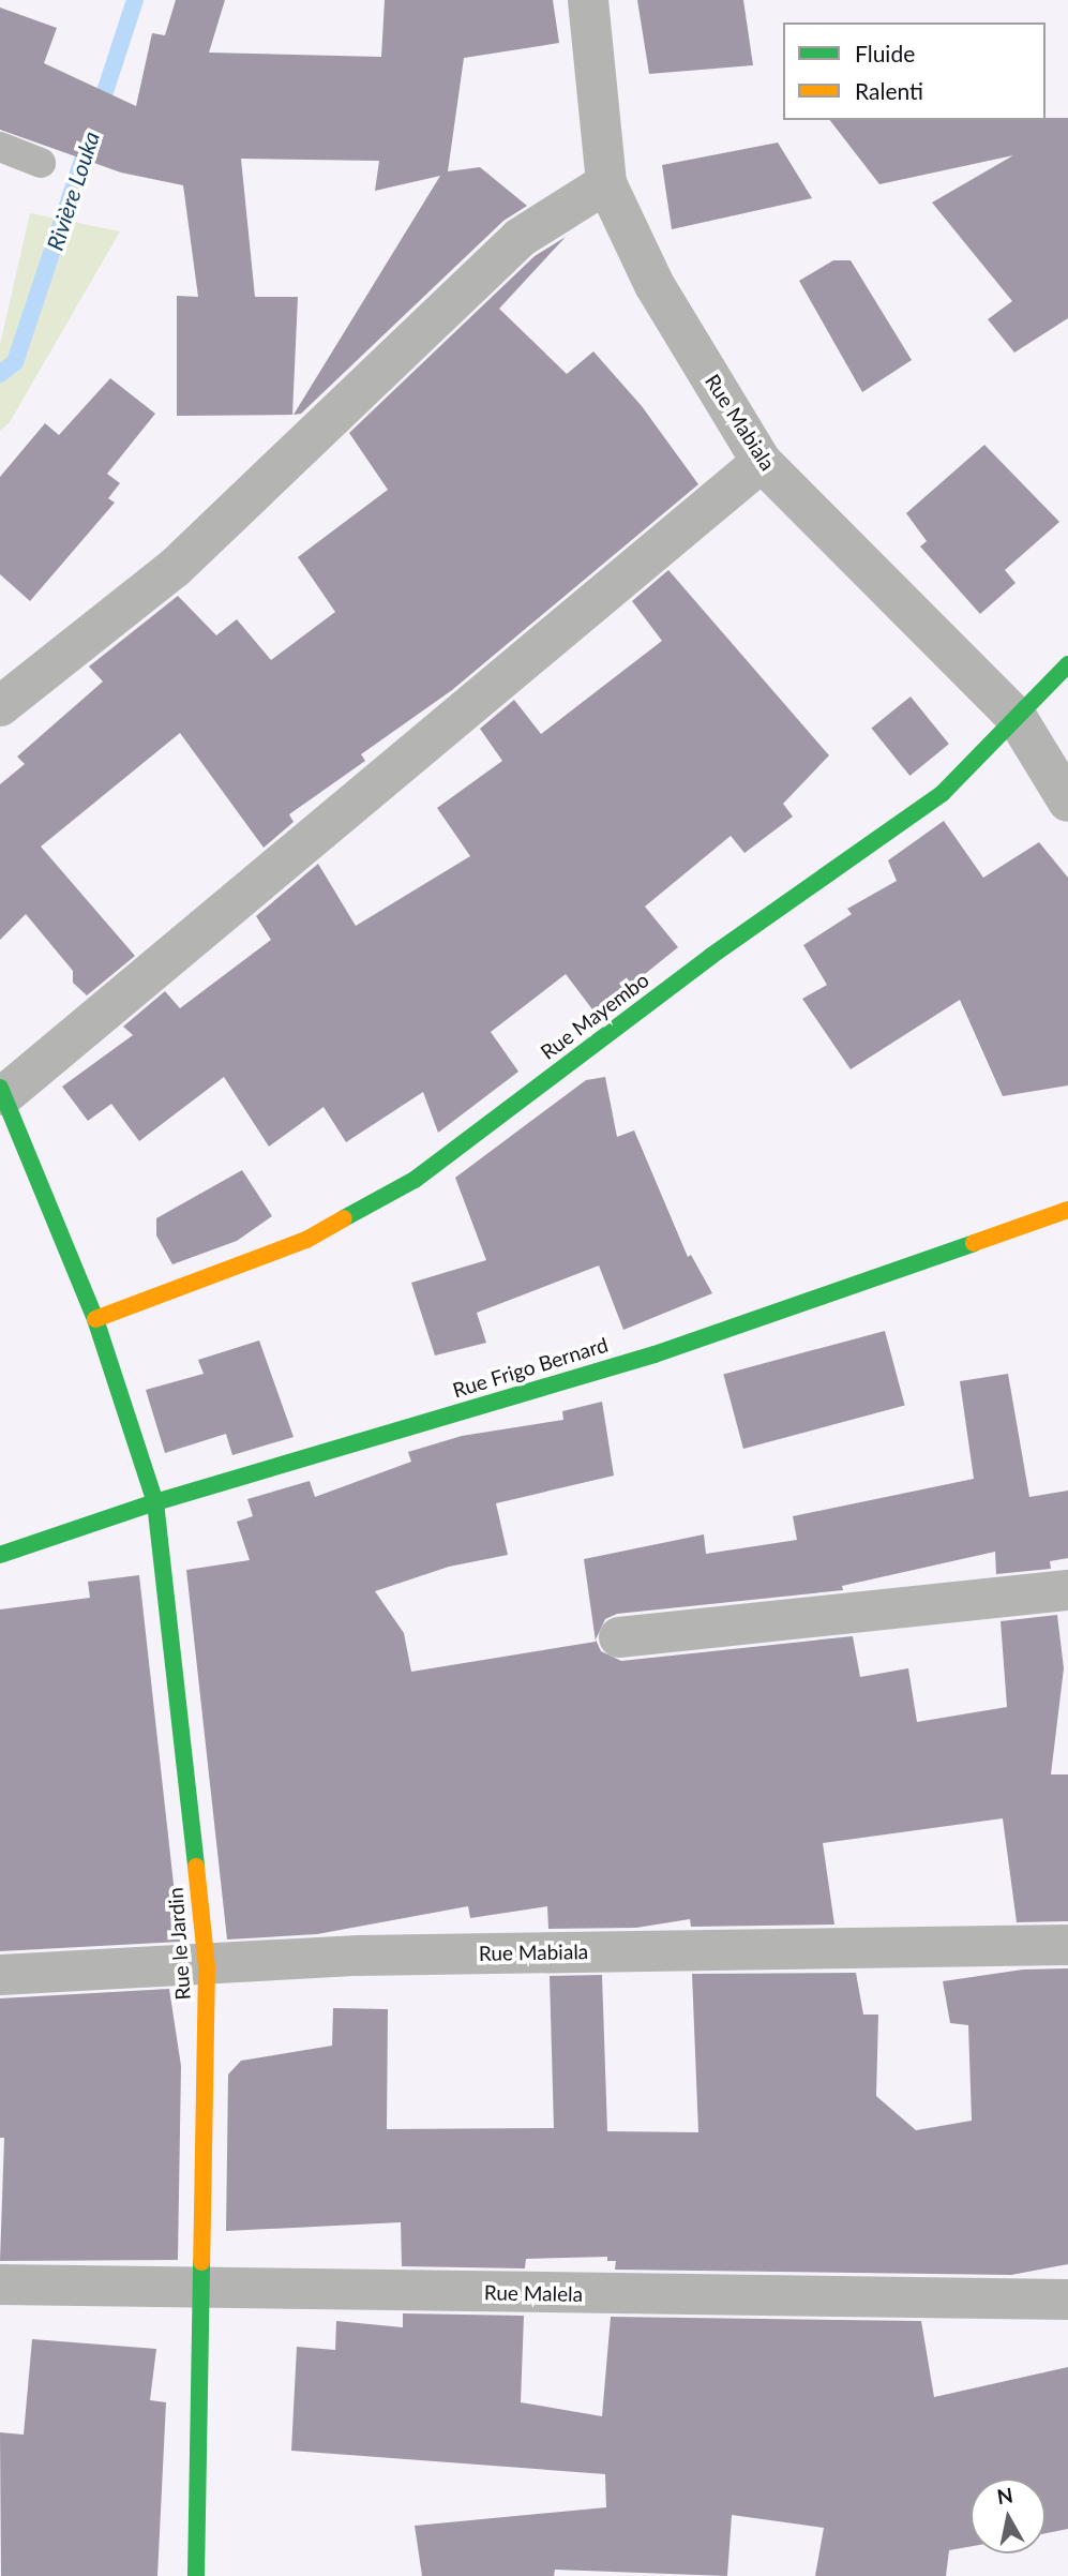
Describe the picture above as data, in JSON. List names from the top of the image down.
{
  "streets": {
    "street": [
      "Rue Mabiala",
      "Rue Mayembo",
      "Rue Frigo Bernard",
      "Rue le Jardin",
      "Rue Malela"
    ]
  },
  "crossings": [
    ["Rue Mabiala", "Rue Mayembo"],
    ["Rue Mabiala", "Rue le Jardin"],
    ["Rue Mayembo", "Rue le Jardin"],
    ["Rue Frigo Bernard", "Rue le Jardin"],
    ["Rue le Jardin", "Rue Malela"]
  ],
  "water": ["Rivière Louka"],
  "legend": ["Fluide", "Ralenti"],
  "north": "top"
}
